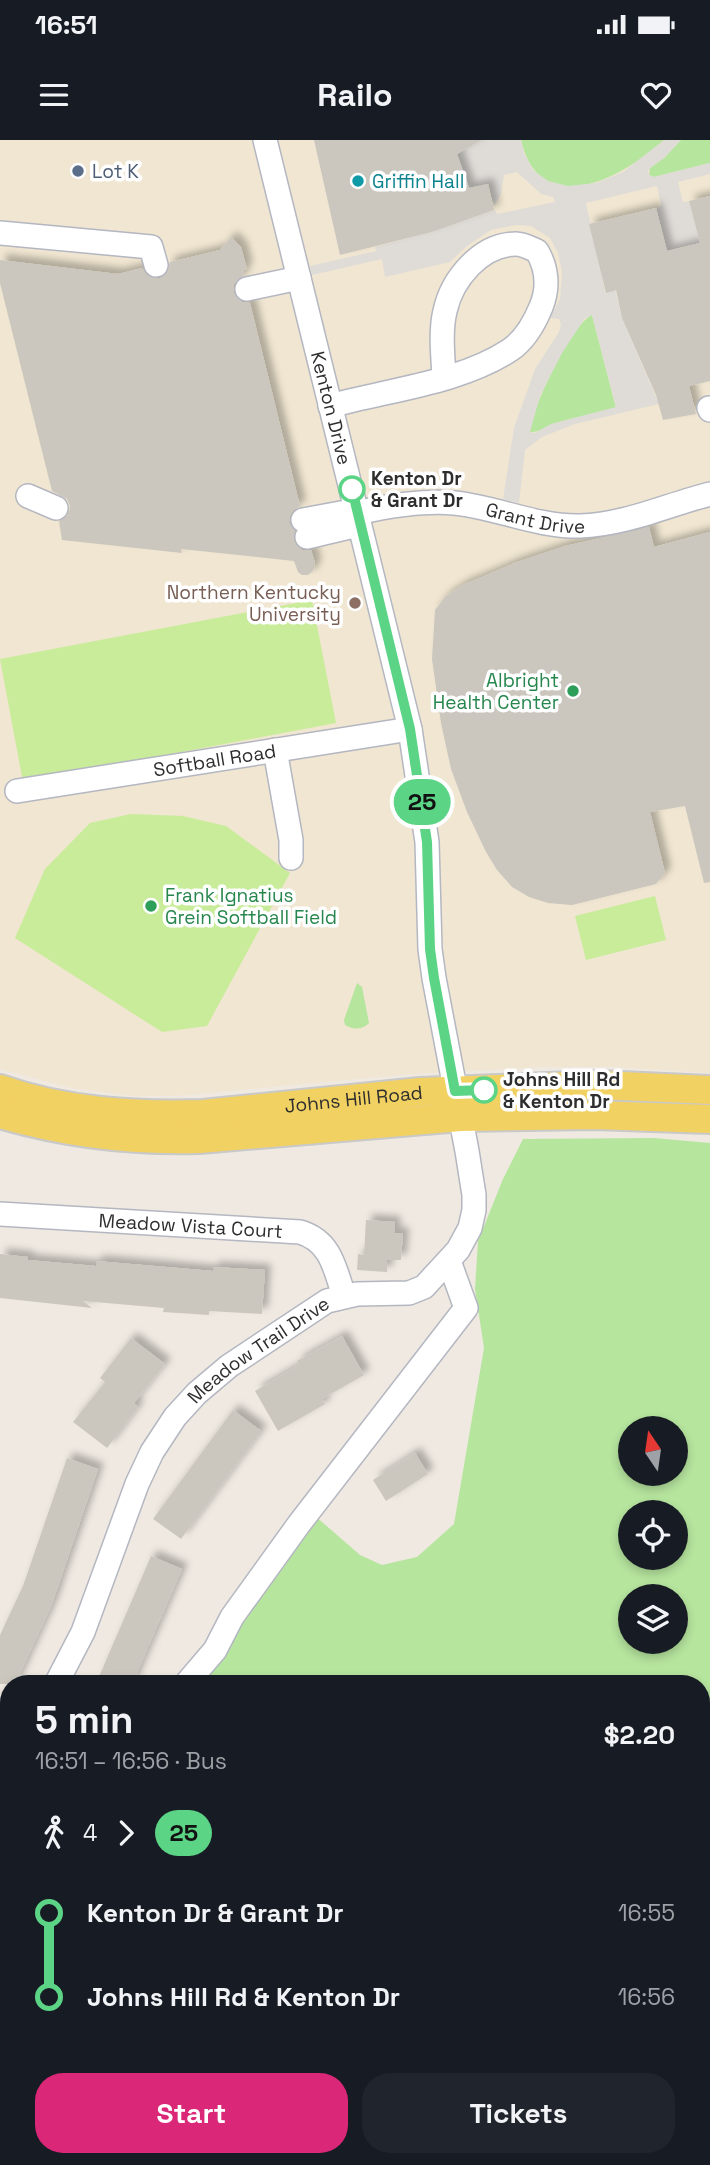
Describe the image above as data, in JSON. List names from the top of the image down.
{
  "streets": {
    "main road": ["Johns Hill Road"],
    "street": [
      "Kenton Drive",
      "Grant Drive",
      "Softball Road",
      "Meadow Vista Court",
      "Meadow Trail Drive"
    ]
  },
  "crossings": [
    ["Kenton Drive", "Grant Drive"],
    ["Kenton Drive", "Softball Road"],
    ["Kenton Drive", "Johns Hill Road"],
    ["Kenton Drive", "Meadow Trail Drive"],
    ["Johns Hill Road", "Meadow Trail Drive"],
    ["Meadow Vista Court", "Meadow Trail Drive"]
  ],
  "places": [
    "Lot K",
    "Griffin Hall",
    "Kenton Dr & Grant Dr",
    "Northern Kentucky University",
    "Albright Health Center",
    "Frank Ignatius Grein Softball Field",
    "Johns Hill Rd & Kenton Dr"
  ],
  "lines": ["bus line 25"],
  "north": "top",
  "page": {
    "status": "16:51",
    "header": "Railo",
    "on_map": "25",
    "heading": ["5 min", "16:51 – 16:56 · Bus", "$2.20"],
    "legs": ["4", "25"],
    "list": [
      {
        "name": "Kenton Dr & Grant Dr",
        "value": "16:55"
      },
      {
        "name": "Johns Hill Rd & Kenton Dr",
        "value": "16:56"
      }
    ],
    "buttons": ["Start", "Tickets"]
  }
}
